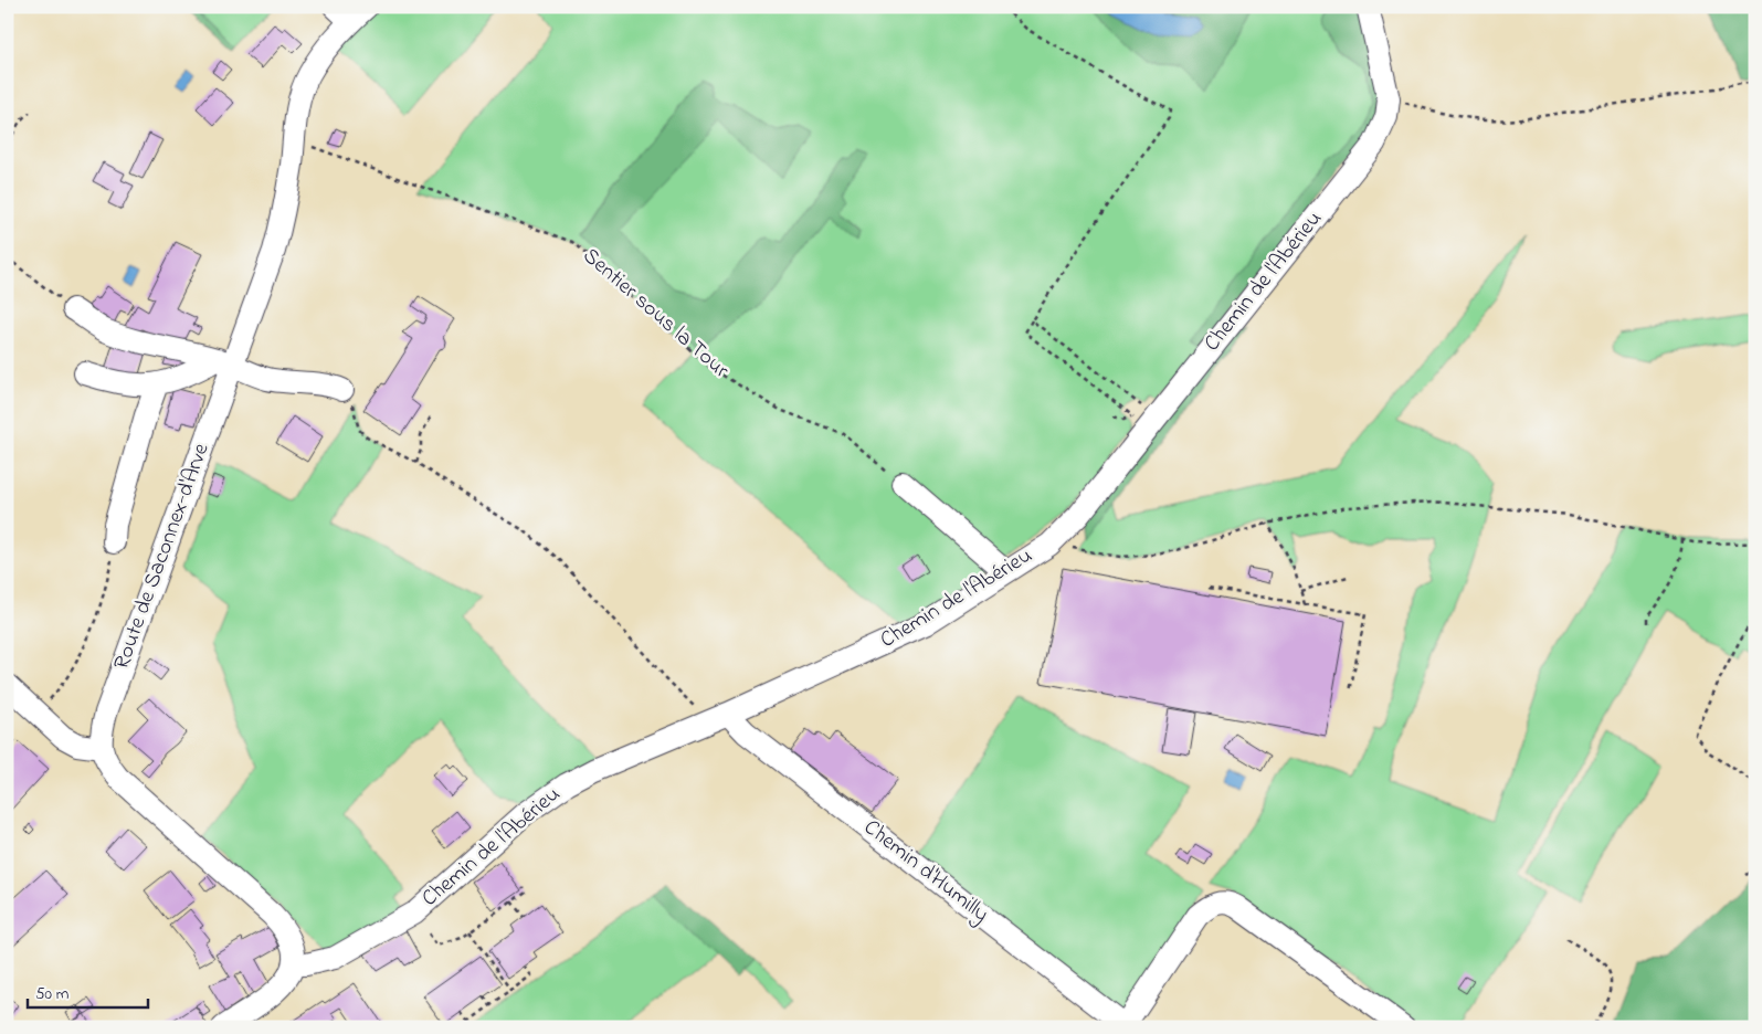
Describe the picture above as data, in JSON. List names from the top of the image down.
{
  "streets": {
    "street": ["Chemin de l'Abérieu", "Route de Saconnex-d'Arve", "Chemin d'Humilly"],
    "path": ["Sentier sous la Tour"]
  },
  "crossings": [
    ["Chemin de l'Abérieu", "Chemin d'Humilly"],
    ["Sentier sous la Tour", "Route de Saconnex-d'Arve"]
  ],
  "scale_bar": "50 m"
}
